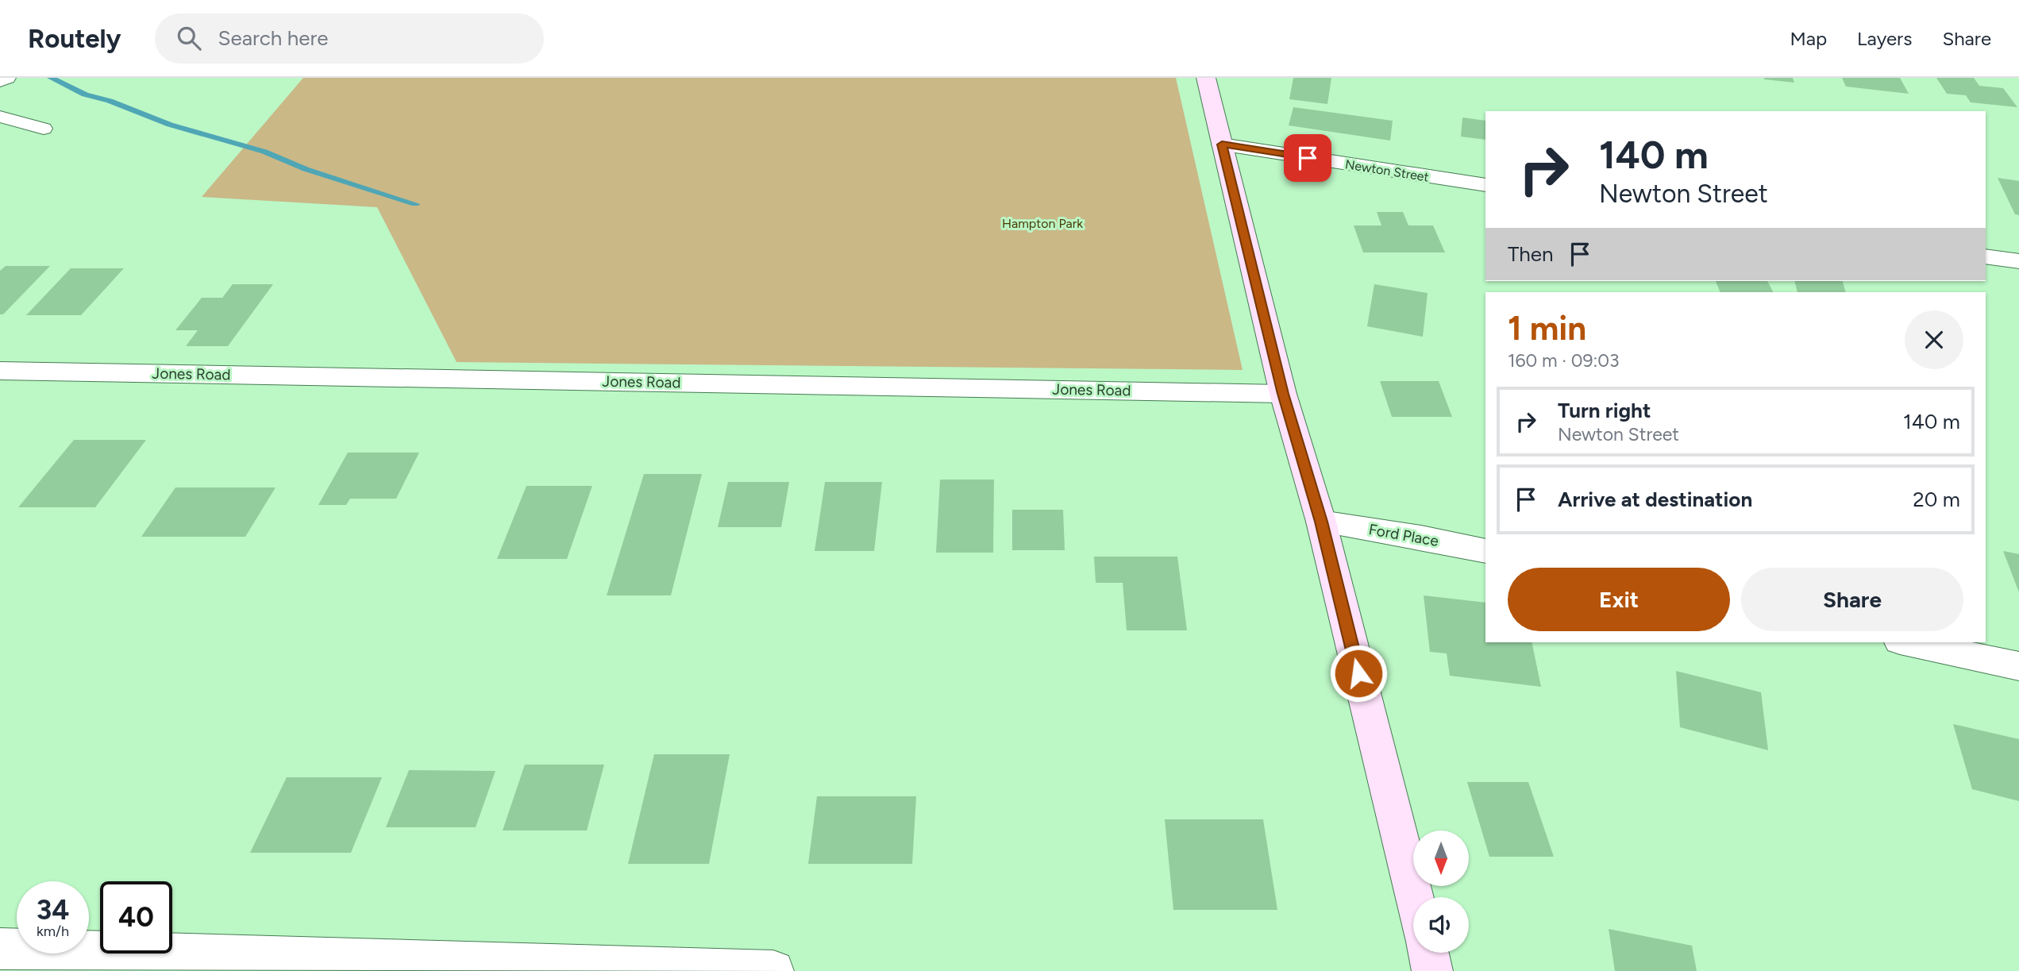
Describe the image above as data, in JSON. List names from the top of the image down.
{
  "streets": {
    "street": ["Newton Street", "Jones Road", "Ford Place"]
  },
  "parks": ["Hampton Park"],
  "north": "bottom",
  "page": {
    "header": "Routely",
    "search": "Search here",
    "nav": ["Map", "Layers", "Share"],
    "turn": ["140 m", "Newton Street"],
    "then": "Then",
    "heading": ["1 min", "160 m · 09:03"],
    "list": [
      {
        "name": "Turn right",
        "note": "Newton Street",
        "value": "140 m"
      },
      {
        "name": "Arrive at destination",
        "value": "20 m"
      }
    ],
    "buttons": ["Exit", "Share"],
    "speed": "34 km/h",
    "limit": "40"
  }
}
